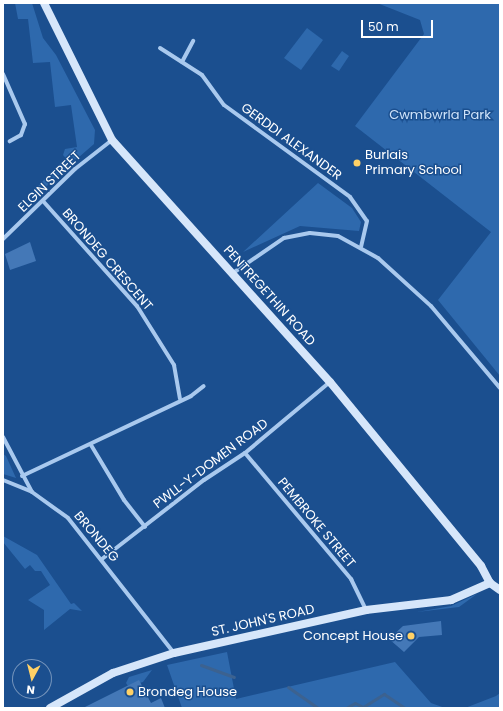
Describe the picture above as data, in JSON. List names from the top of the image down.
{
  "streets": {
    "street": [
      "GERDDI ALEXANDER",
      "ELGIN STREET",
      "BRONDEG CRESCENT",
      "PENTREGETHIN ROAD",
      "PWLL-Y-DOMEN ROAD",
      "PEMBROKE STREET",
      "BRONDEG",
      "ST. JOHN'S ROAD"
    ]
  },
  "crossings": [
    ["ELGIN STREET", "BRONDEG CRESCENT"],
    ["ELGIN STREET", "PENTREGETHIN ROAD"],
    ["PENTREGETHIN ROAD", "PWLL-Y-DOMEN ROAD"],
    ["PENTREGETHIN ROAD", "ST. JOHN'S ROAD"],
    ["PWLL-Y-DOMEN ROAD", "PEMBROKE STREET"],
    ["PWLL-Y-DOMEN ROAD", "BRONDEG"],
    ["PEMBROKE STREET", "ST. JOHN'S ROAD"],
    ["BRONDEG", "ST. JOHN'S ROAD"]
  ],
  "parks": ["Cwmbwrla Park"],
  "places": ["Burlais Primary School", "Concept House", "Brondeg House"],
  "scale_bar": "50 m",
  "north": "bottom"
}
